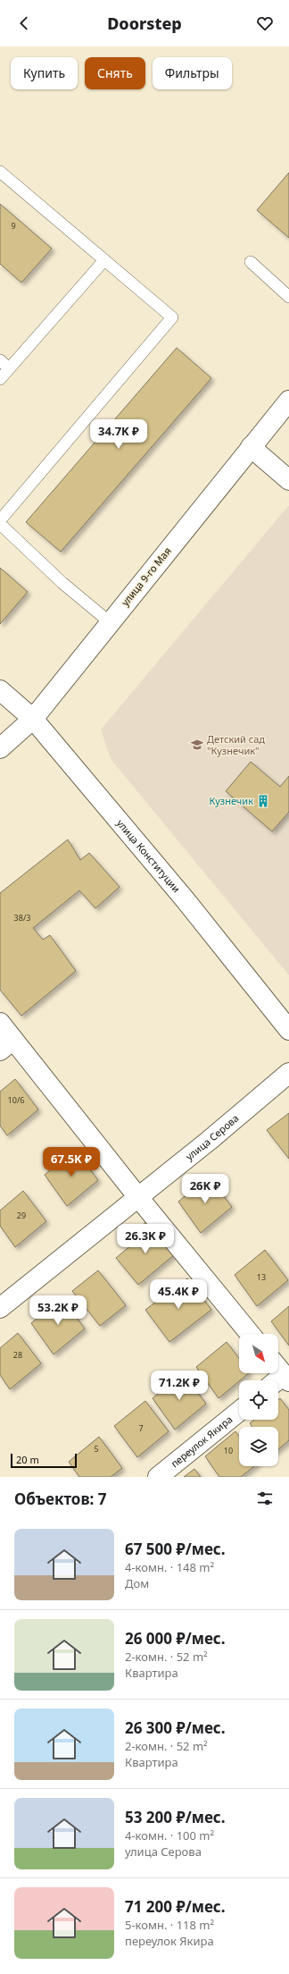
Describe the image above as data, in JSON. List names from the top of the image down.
{
  "streets": {
    "street": [
      "улица 9-го Мая",
      "улица Конституции",
      "улица Серова",
      "переулок Якира"
    ]
  },
  "crossings": [
    ["улица 9-го Мая", "улица Конституции"]
  ],
  "places": {
    "school or university": ["Детский сад \"Кузнечик\""],
    "building": ["Кузнечик"]
  },
  "house_numbers": [
    "9",
    "38/3",
    "10/6",
    "29",
    "13",
    "28",
    "7",
    "5",
    "10"
  ],
  "scale_bar": "20 m",
  "north": "bottom right",
  "page": {
    "header": "Doorstep",
    "chip": ["Купить", "Снять", "Фильтры"],
    "price": [
      "34.7K ₽",
      "67.5K ₽",
      "26K ₽",
      "26.3K ₽",
      "45.4K ₽",
      "53.2K ₽",
      "71.2K ₽"
    ],
    "scale": "20 m",
    "heading": "Объектов: 7",
    "list": [
      {
        "name": "67 500 ₽/мес.",
        "note": "4-комн. · 148 m² · Дом"
      },
      {
        "name": "26 000 ₽/мес.",
        "note": "2-комн. · 52 m² · Квартира"
      },
      {
        "name": "26 300 ₽/мес.",
        "note": "2-комн. · 52 m² · Квартира"
      },
      {
        "name": "53 200 ₽/мес.",
        "note": "4-комн. · 100 m² · улица Серова"
      },
      {
        "name": "71 200 ₽/мес.",
        "note": "5-комн. · 118 m² · переулок Якира"
      }
    ]
  }
}
